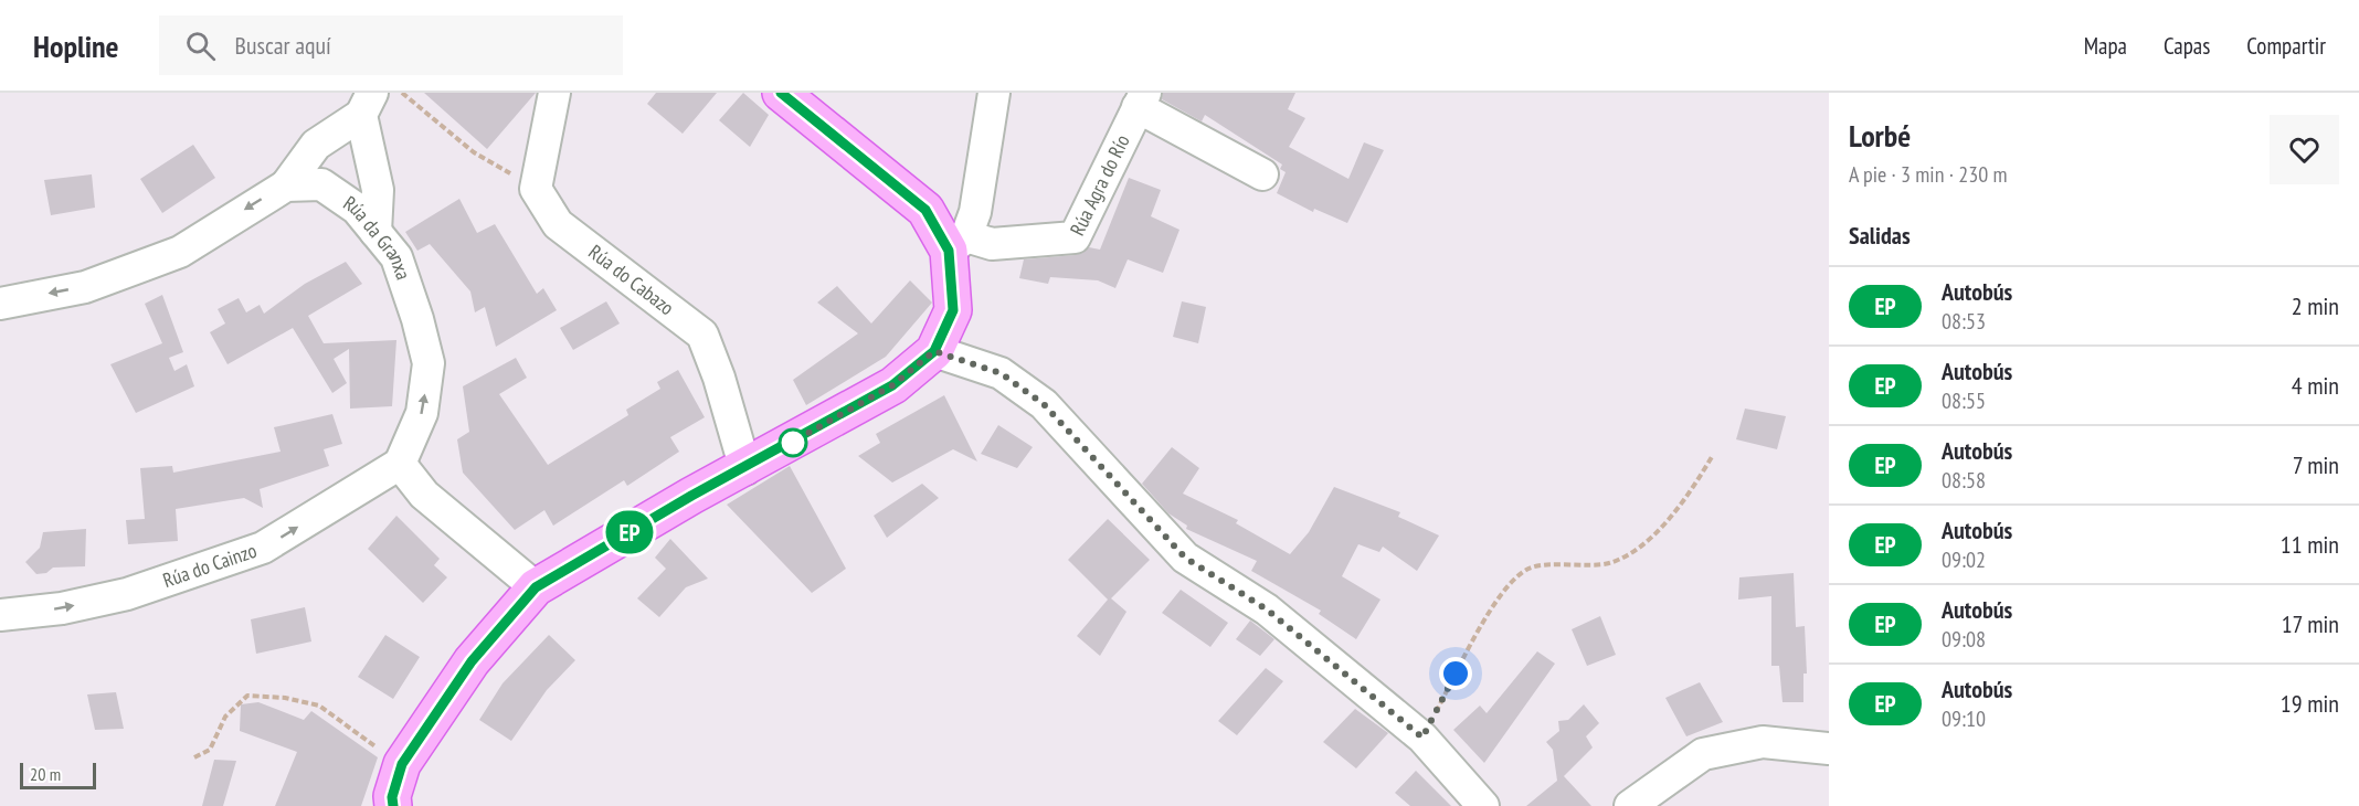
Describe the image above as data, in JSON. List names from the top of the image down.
{
  "streets": {
    "street": [
      "Rúa Agra do Río",
      "Rúa da Granxa",
      "Rúa do Cabazo",
      "Rúa do Cainzo"
    ]
  },
  "crossings": [
    ["Rúa da Granxa", "Rúa do Cainzo"]
  ],
  "one_way": ["Rúa do Cainzo"],
  "lines": ["bus line EP"],
  "scale_bar": "20 m",
  "page": {
    "header": "Hopline",
    "search": "Buscar aquí",
    "nav": ["Mapa", "Capas", "Compartir"],
    "on_map": "EP",
    "heading": [
      ["Lorbé", "A pie · 3 min · 230 m"],
      "Salidas"
    ],
    "list": [
      {
        "mark": "EP",
        "name": "Autobús",
        "note": "08:53",
        "value": "2 min"
      },
      {
        "mark": "EP",
        "name": "Autobús",
        "note": "08:55",
        "value": "4 min"
      },
      {
        "mark": "EP",
        "name": "Autobús",
        "note": "08:58",
        "value": "7 min"
      },
      {
        "mark": "EP",
        "name": "Autobús",
        "note": "09:02",
        "value": "11 min"
      },
      {
        "mark": "EP",
        "name": "Autobús",
        "note": "09:08",
        "value": "17 min"
      },
      {
        "mark": "EP",
        "name": "Autobús",
        "note": "09:10",
        "value": "19 min"
      }
    ],
    "scale": "20 m"
  }
}
